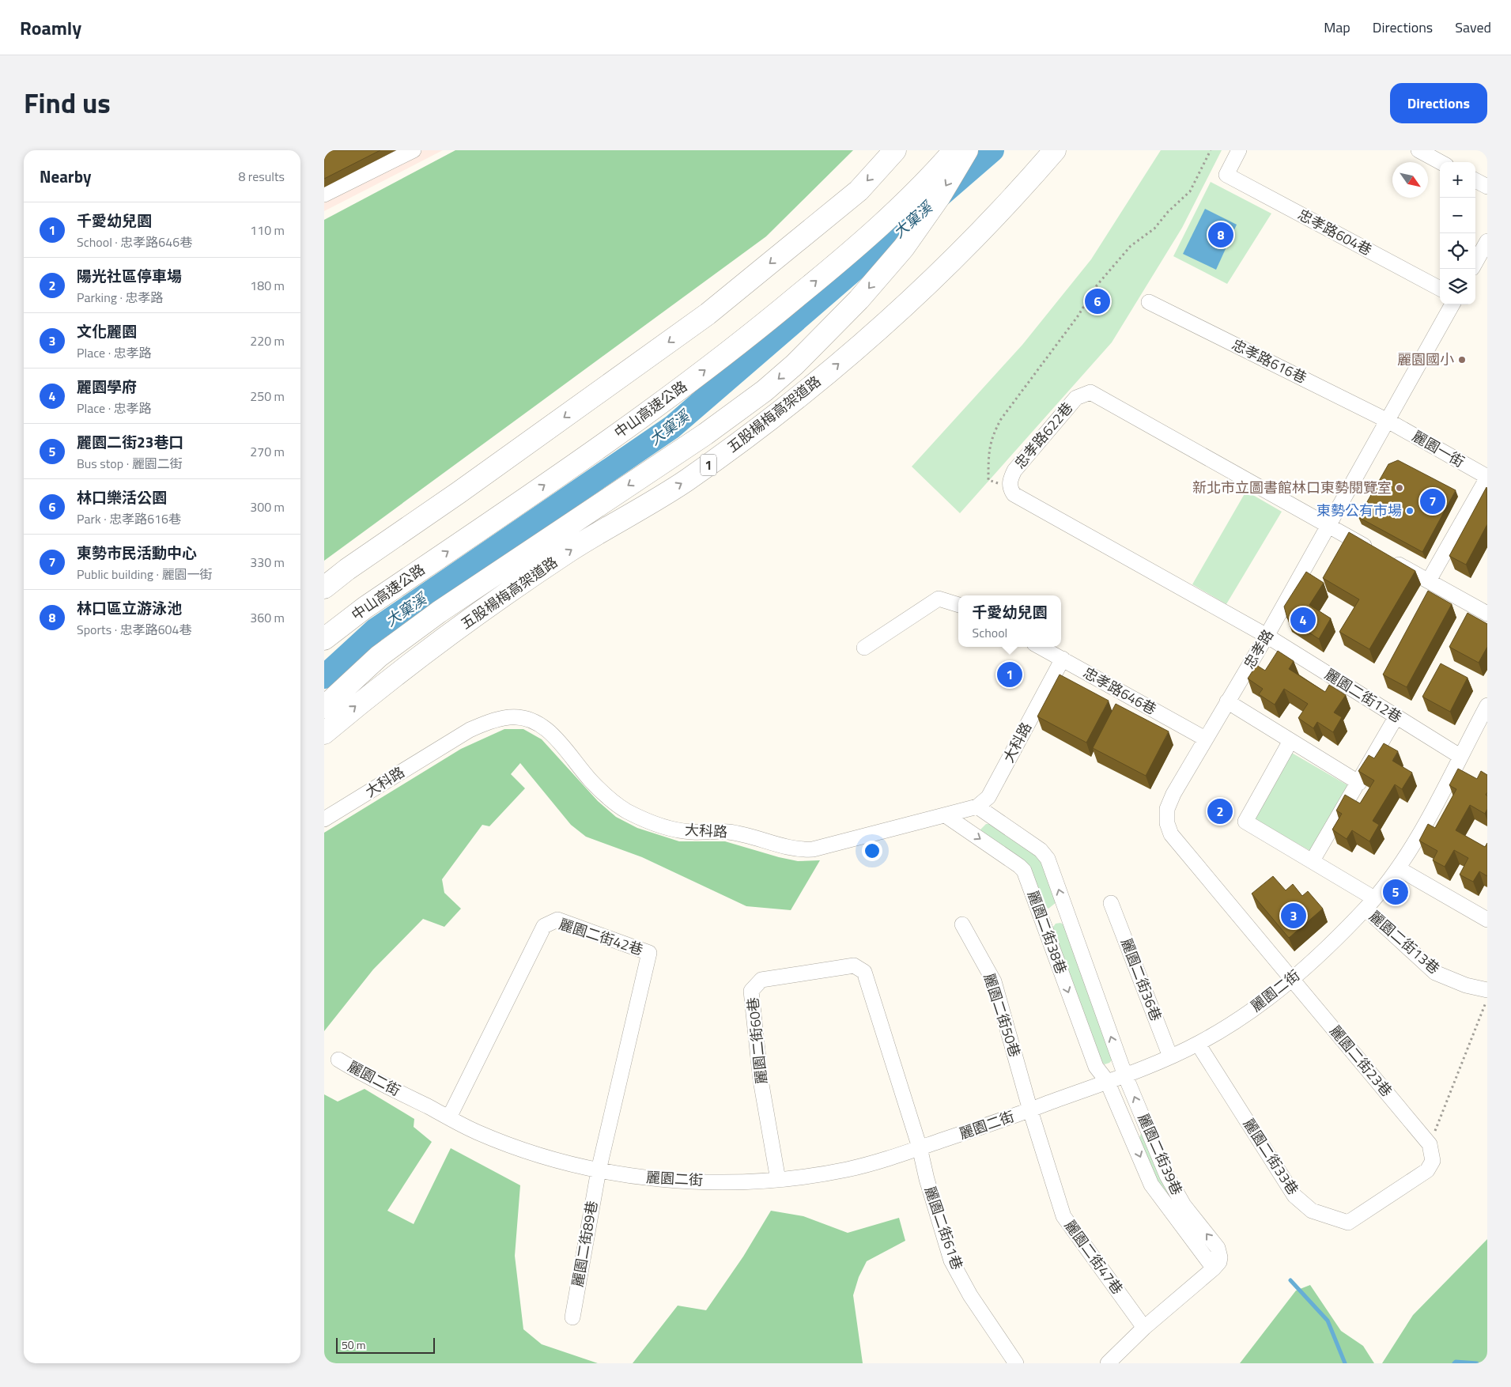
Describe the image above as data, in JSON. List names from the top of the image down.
{
  "streets": {
    "highway": ["中山高速公路", "五股楊梅高架道路", "1"],
    "street": [
      "忠孝路604巷",
      "忠孝路616巷",
      "忠孝路622巷",
      "麗園一街",
      "忠孝路",
      "忠孝路646巷",
      "麗園二街12巷",
      "大科路",
      "麗園二街38巷",
      "麗園二街42巷",
      "麗園二街13巷",
      "麗園二街36巷",
      "麗園二街",
      "麗園二街50巷",
      "麗園二街60巷",
      "麗園二街23巷",
      "麗園二街39巷",
      "麗園二街33巷",
      "麗園二街61巷",
      "麗園二街89巷",
      "麗園二街47巷"
    ]
  },
  "crossings": [
    ["忠孝路616巷", "麗園一街"],
    ["忠孝路616巷", "忠孝路"],
    ["忠孝路622巷", "忠孝路"],
    ["麗園一街", "忠孝路"],
    ["忠孝路", "忠孝路646巷"],
    ["忠孝路", "麗園二街12巷"],
    ["忠孝路", "麗園二街"],
    ["忠孝路", "麗園二街23巷"],
    ["忠孝路646巷", "大科路"],
    ["麗園二街12巷", "麗園二街"],
    ["大科路", "麗園二街38巷"],
    ["麗園二街38巷", "麗園二街"],
    ["麗園二街38巷", "麗園二街39巷"],
    ["麗園二街42巷", "麗園二街"],
    ["麗園二街42巷", "麗園二街89巷"],
    ["麗園二街13巷", "麗園二街"],
    ["麗園二街36巷", "麗園二街"],
    ["麗園二街", "麗園二街50巷"],
    ["麗園二街", "麗園二街60巷"],
    ["麗園二街", "麗園二街23巷"],
    ["麗園二街", "麗園二街39巷"],
    ["麗園二街", "麗園二街33巷"],
    ["麗園二街", "麗園二街61巷"],
    ["麗園二街", "麗園二街89巷"],
    ["麗園二街", "麗園二街47巷"],
    ["麗園二街50巷", "麗園二街47巷"],
    ["麗園二街60巷", "麗園二街61巷"],
    ["麗園二街23巷", "麗園二街33巷"]
  ],
  "water": ["大窠溪"],
  "places": ["麗園國小", "新北市立圖書館林口東勢閱覽室", "東勢公有市場"],
  "scale_bar": "50 m",
  "north": "bottom right",
  "page": {
    "header": "Roamly",
    "nav": ["Map", "Directions", "Saved"],
    "title": "Find us",
    "buttons": "Directions",
    "heading": ["Nearby", "8 results"],
    "map_buttons": ["+", "−"],
    "list": [
      {
        "mark": "1",
        "name": "千愛幼兒園",
        "note": "School · 忠孝路646巷",
        "value": "110 m"
      },
      {
        "mark": "2",
        "name": "陽光社區停車場",
        "note": "Parking · 忠孝路",
        "value": "180 m"
      },
      {
        "mark": "3",
        "name": "文化麗園",
        "note": "Place · 忠孝路",
        "value": "220 m"
      },
      {
        "mark": "4",
        "name": "麗園學府",
        "note": "Place · 忠孝路",
        "value": "250 m"
      },
      {
        "mark": "5",
        "name": "麗園二街23巷口",
        "note": "Bus stop · 麗園二街",
        "value": "270 m"
      },
      {
        "mark": "6",
        "name": "林口樂活公園",
        "note": "Park · 忠孝路616巷",
        "value": "300 m"
      },
      {
        "mark": "7",
        "name": "東勢市民活動中心",
        "note": "Public building · 麗園一街",
        "value": "330 m"
      },
      {
        "mark": "8",
        "name": "林口區立游泳池",
        "note": "Sports · 忠孝路604巷",
        "value": "360 m"
      }
    ],
    "pins": [
      "8",
      "6",
      "7",
      "4",
      "1",
      "2",
      "5",
      "3"
    ],
    "popup": ["千愛幼兒園", "School"],
    "scale": "50 m"
  }
}
